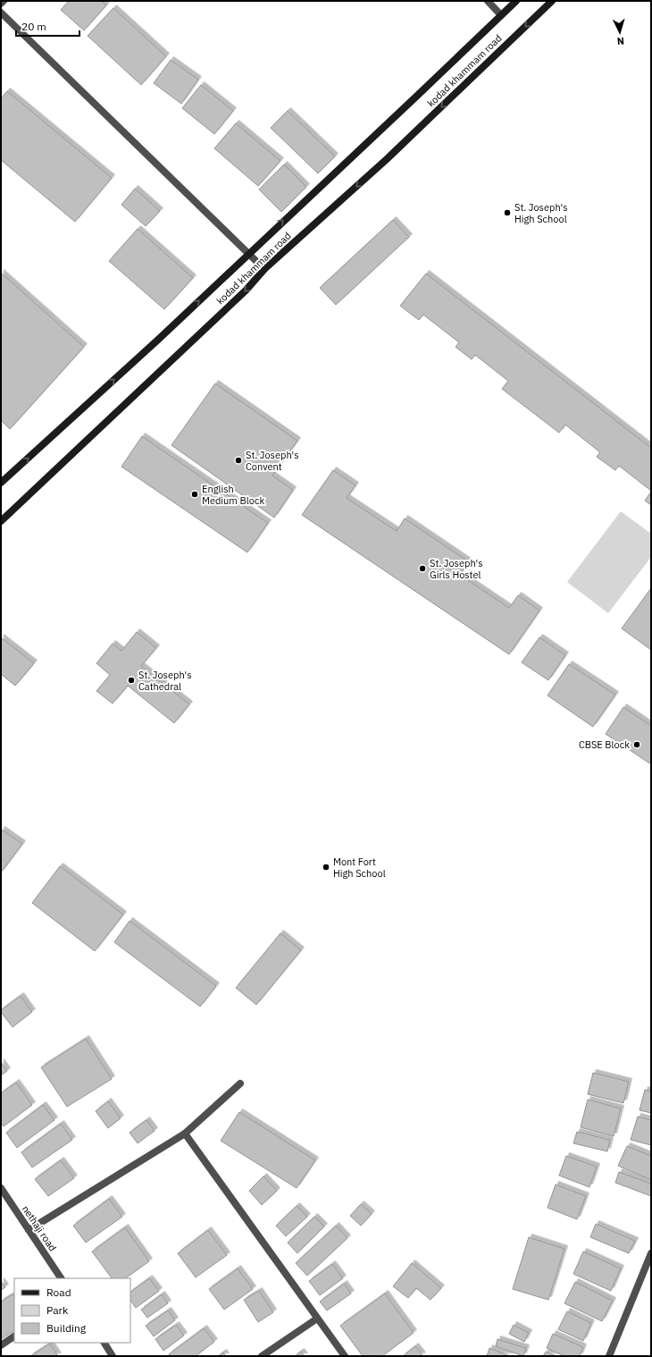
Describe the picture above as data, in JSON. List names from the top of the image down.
{
  "streets": {
    "main road": ["kodad khammam road"],
    "street": ["nethaji road"]
  },
  "places": [
    "St. Joseph's High School",
    "St. Joseph's Convent",
    "English Medium Block",
    "St. Joseph's Girls Hostel",
    "St. Joseph's Cathedral",
    "CBSE Block",
    "Mont Fort High School"
  ],
  "legend": ["Road", "Park", "Building"],
  "scale_bar": "20 m",
  "north": "bottom"
}
